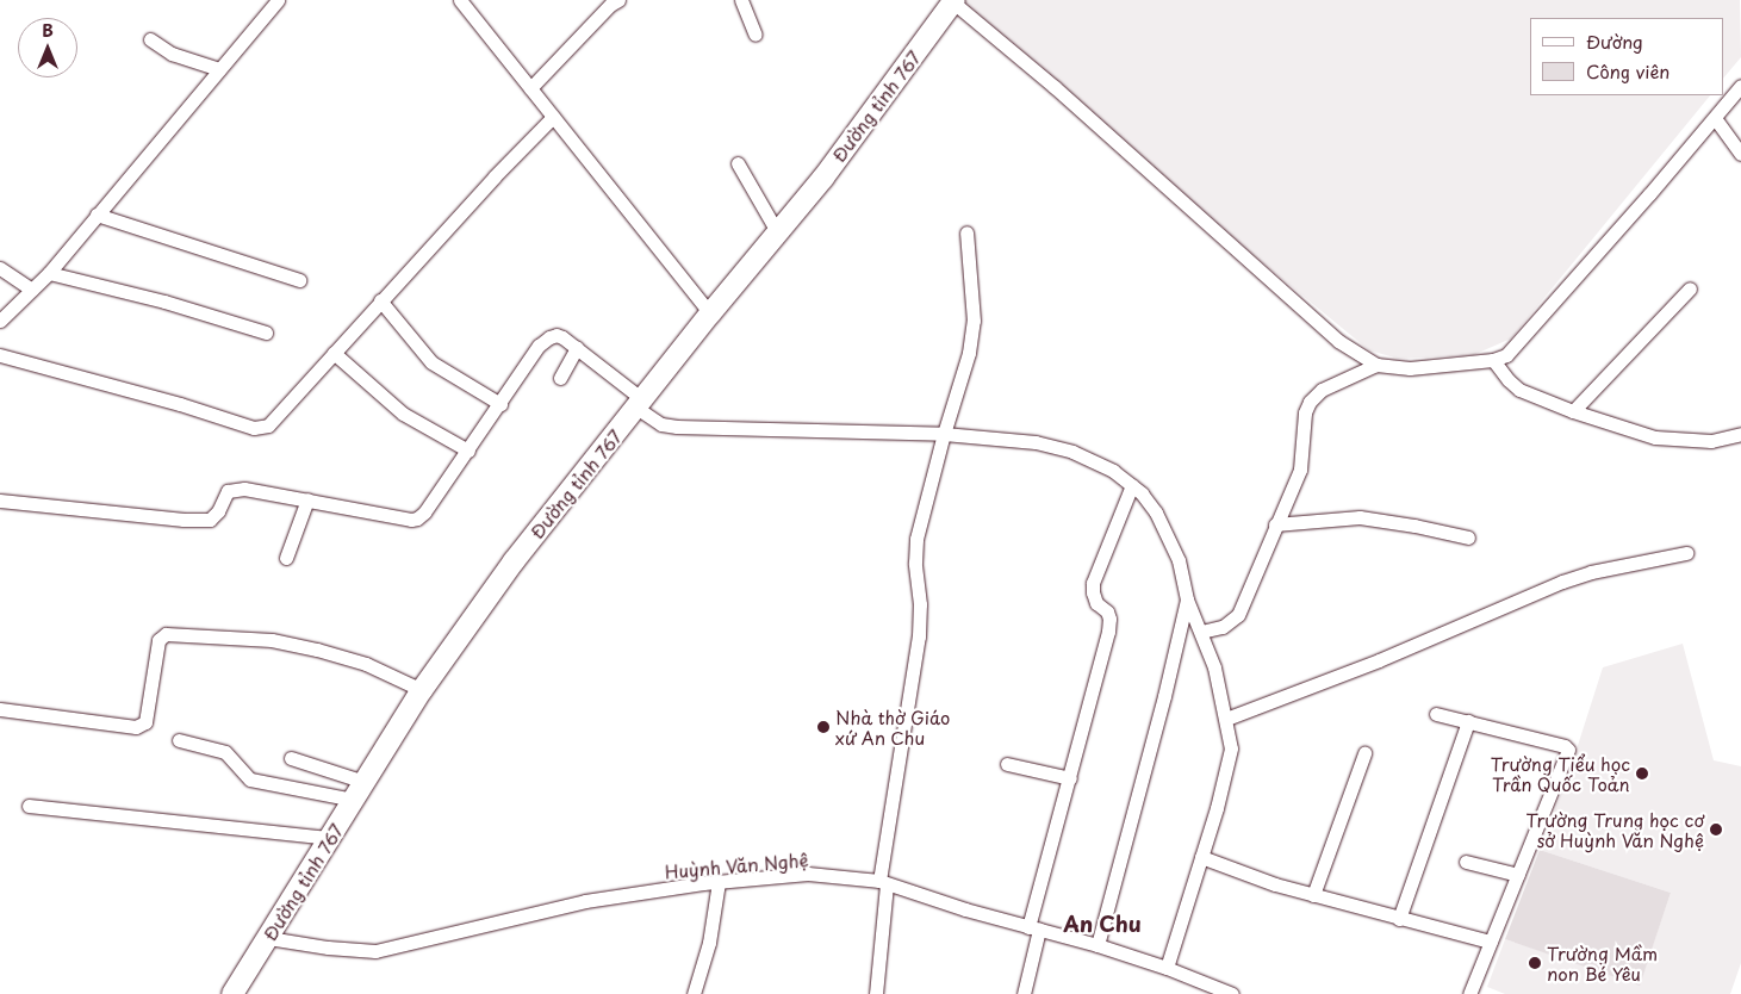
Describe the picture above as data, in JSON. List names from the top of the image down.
{
  "streets": {
    "main road": ["Đường tỉnh 767"],
    "street": ["Huỳnh Văn Nghệ"]
  },
  "crossings": [
    ["Đường tỉnh 767", "Huỳnh Văn Nghệ"]
  ],
  "districts": ["An Chu"],
  "places": [
    "Nhà thờ Giáo xứ An Chu",
    "Trường Tiểu học Trần Quốc Toản",
    "Trường Trung học cơ sở Huỳnh Văn Nghệ",
    "Trường Mầm non Bé Yêu"
  ],
  "legend": ["Đường", "Công viên"],
  "north": "top"
}
